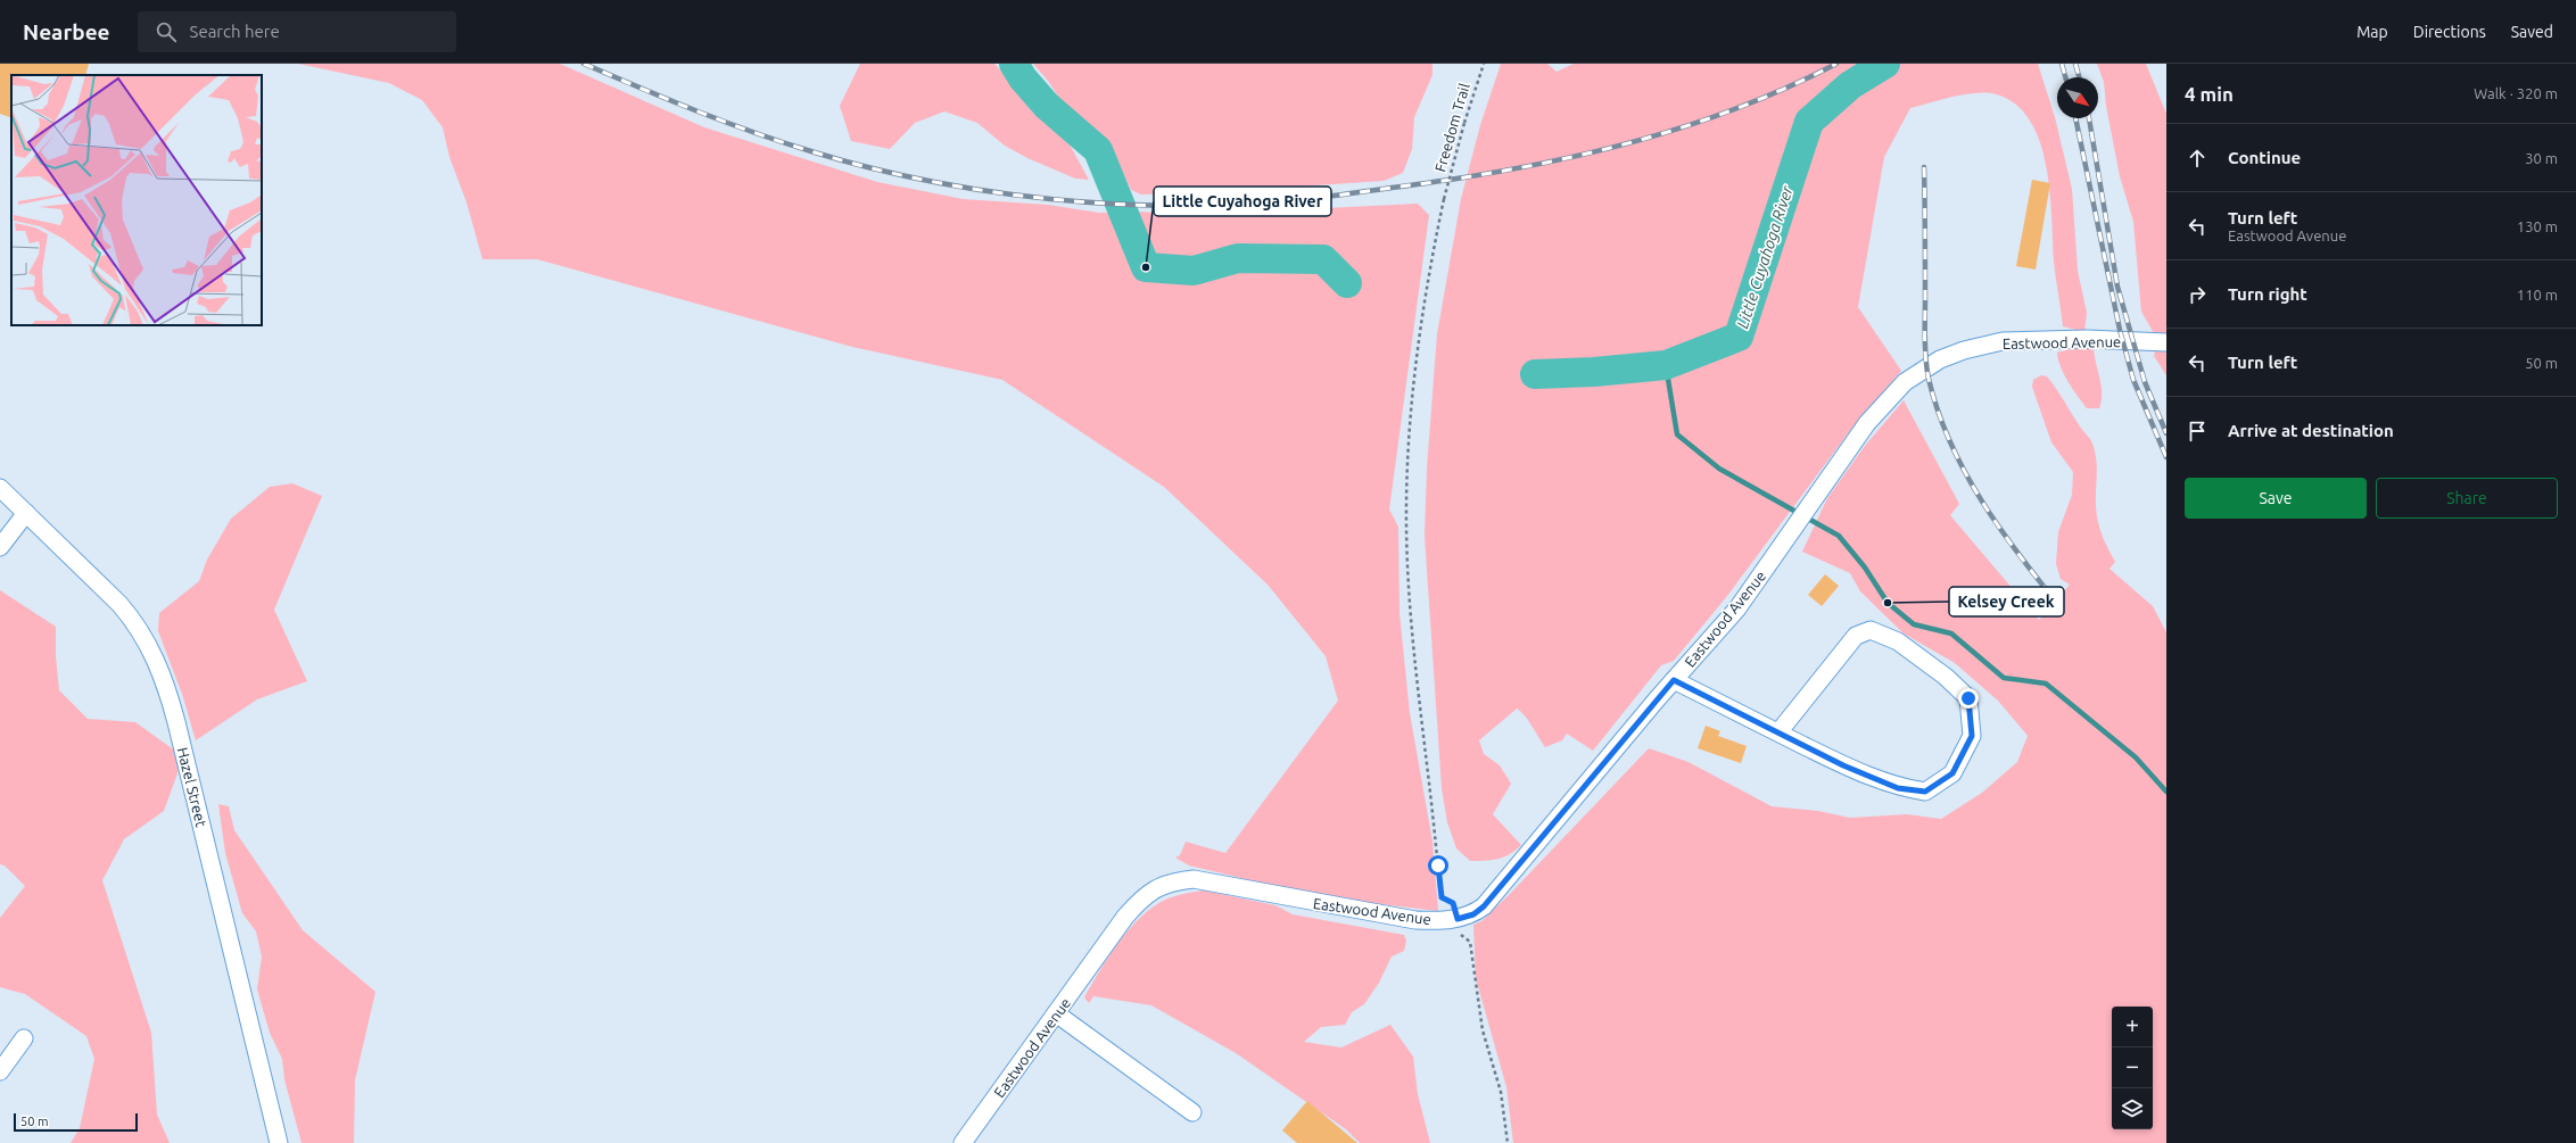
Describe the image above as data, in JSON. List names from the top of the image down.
{
  "streets": {
    "street": ["Eastwood Avenue", "Hazel Street"],
    "path": ["Freedom Trail"]
  },
  "crossings": [
    ["Freedom Trail", "Eastwood Avenue"]
  ],
  "water": ["Little Cuyahoga River"],
  "places": ["Little Cuyahoga River", "Kelsey Creek"],
  "scale_bar": "50 m",
  "north": "bottom right",
  "page": {
    "header": "Nearbee",
    "search": "Search here",
    "nav": ["Map", "Directions", "Saved"],
    "heading": ["4 min", "Walk · 320 m"],
    "list": [
      ["Continue", "30 m"],
      ["Turn left", "Eastwood Avenue", "130 m"],
      ["Turn right", "110 m"],
      ["Turn left", "50 m"],
      "Arrive at destination"
    ],
    "buttons": ["Save", "Share"],
    "map_buttons": ["+", "−"],
    "scale": "50 m"
  }
}
